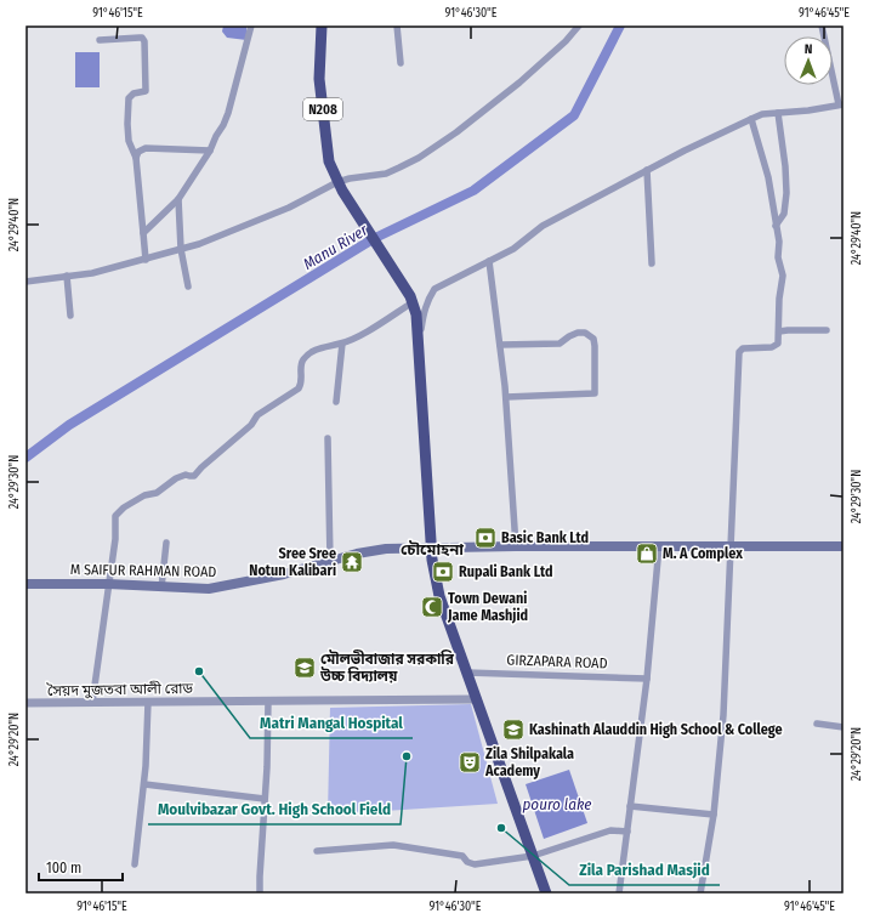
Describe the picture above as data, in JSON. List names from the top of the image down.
{
  "streets": {
    "highway": ["N208"],
    "main road": ["M SAIFUR RAHMAN ROAD"],
    "street": ["GIRZAPARA ROAD", "সৈয়দ মুজতবা আলী রোড"]
  },
  "crossings": [
    ["N208", "M SAIFUR RAHMAN ROAD"],
    ["N208", "GIRZAPARA ROAD"],
    ["N208", "সৈয়দ মুজতবা আলী রোড"]
  ],
  "districts": ["চৌমোহনা"],
  "water": ["Manu River", "pouro lake"],
  "places": {
    "bank": ["Basic Bank Ltd", "Rupali Bank Ltd"],
    "shop": ["M. A Complex"],
    "temple": ["Sree Sree Notun Kalibari"],
    "mosque": ["Town Dewani Jame Mashjid"],
    "school or university": ["মৌলভীবাজার সরকারি উচ্চ বিদ্যালয়", "Kashinath Alauddin High School & College"],
    "other": ["Matri Mangal Hospital", "Moulvibazar Govt. High School Field", "Zila Parishad Masjid"],
    "theatre": ["Zila Shilpakala Academy"]
  },
  "scale_bar": "100 m",
  "north": "top",
  "coordinates": [
    "91°46'15\"E",
    "91°46'30\"E",
    "91°46'45\"E",
    "24°29'40\"N",
    "24°29'30\"N",
    "24°29'20\"N"
  ]
}
